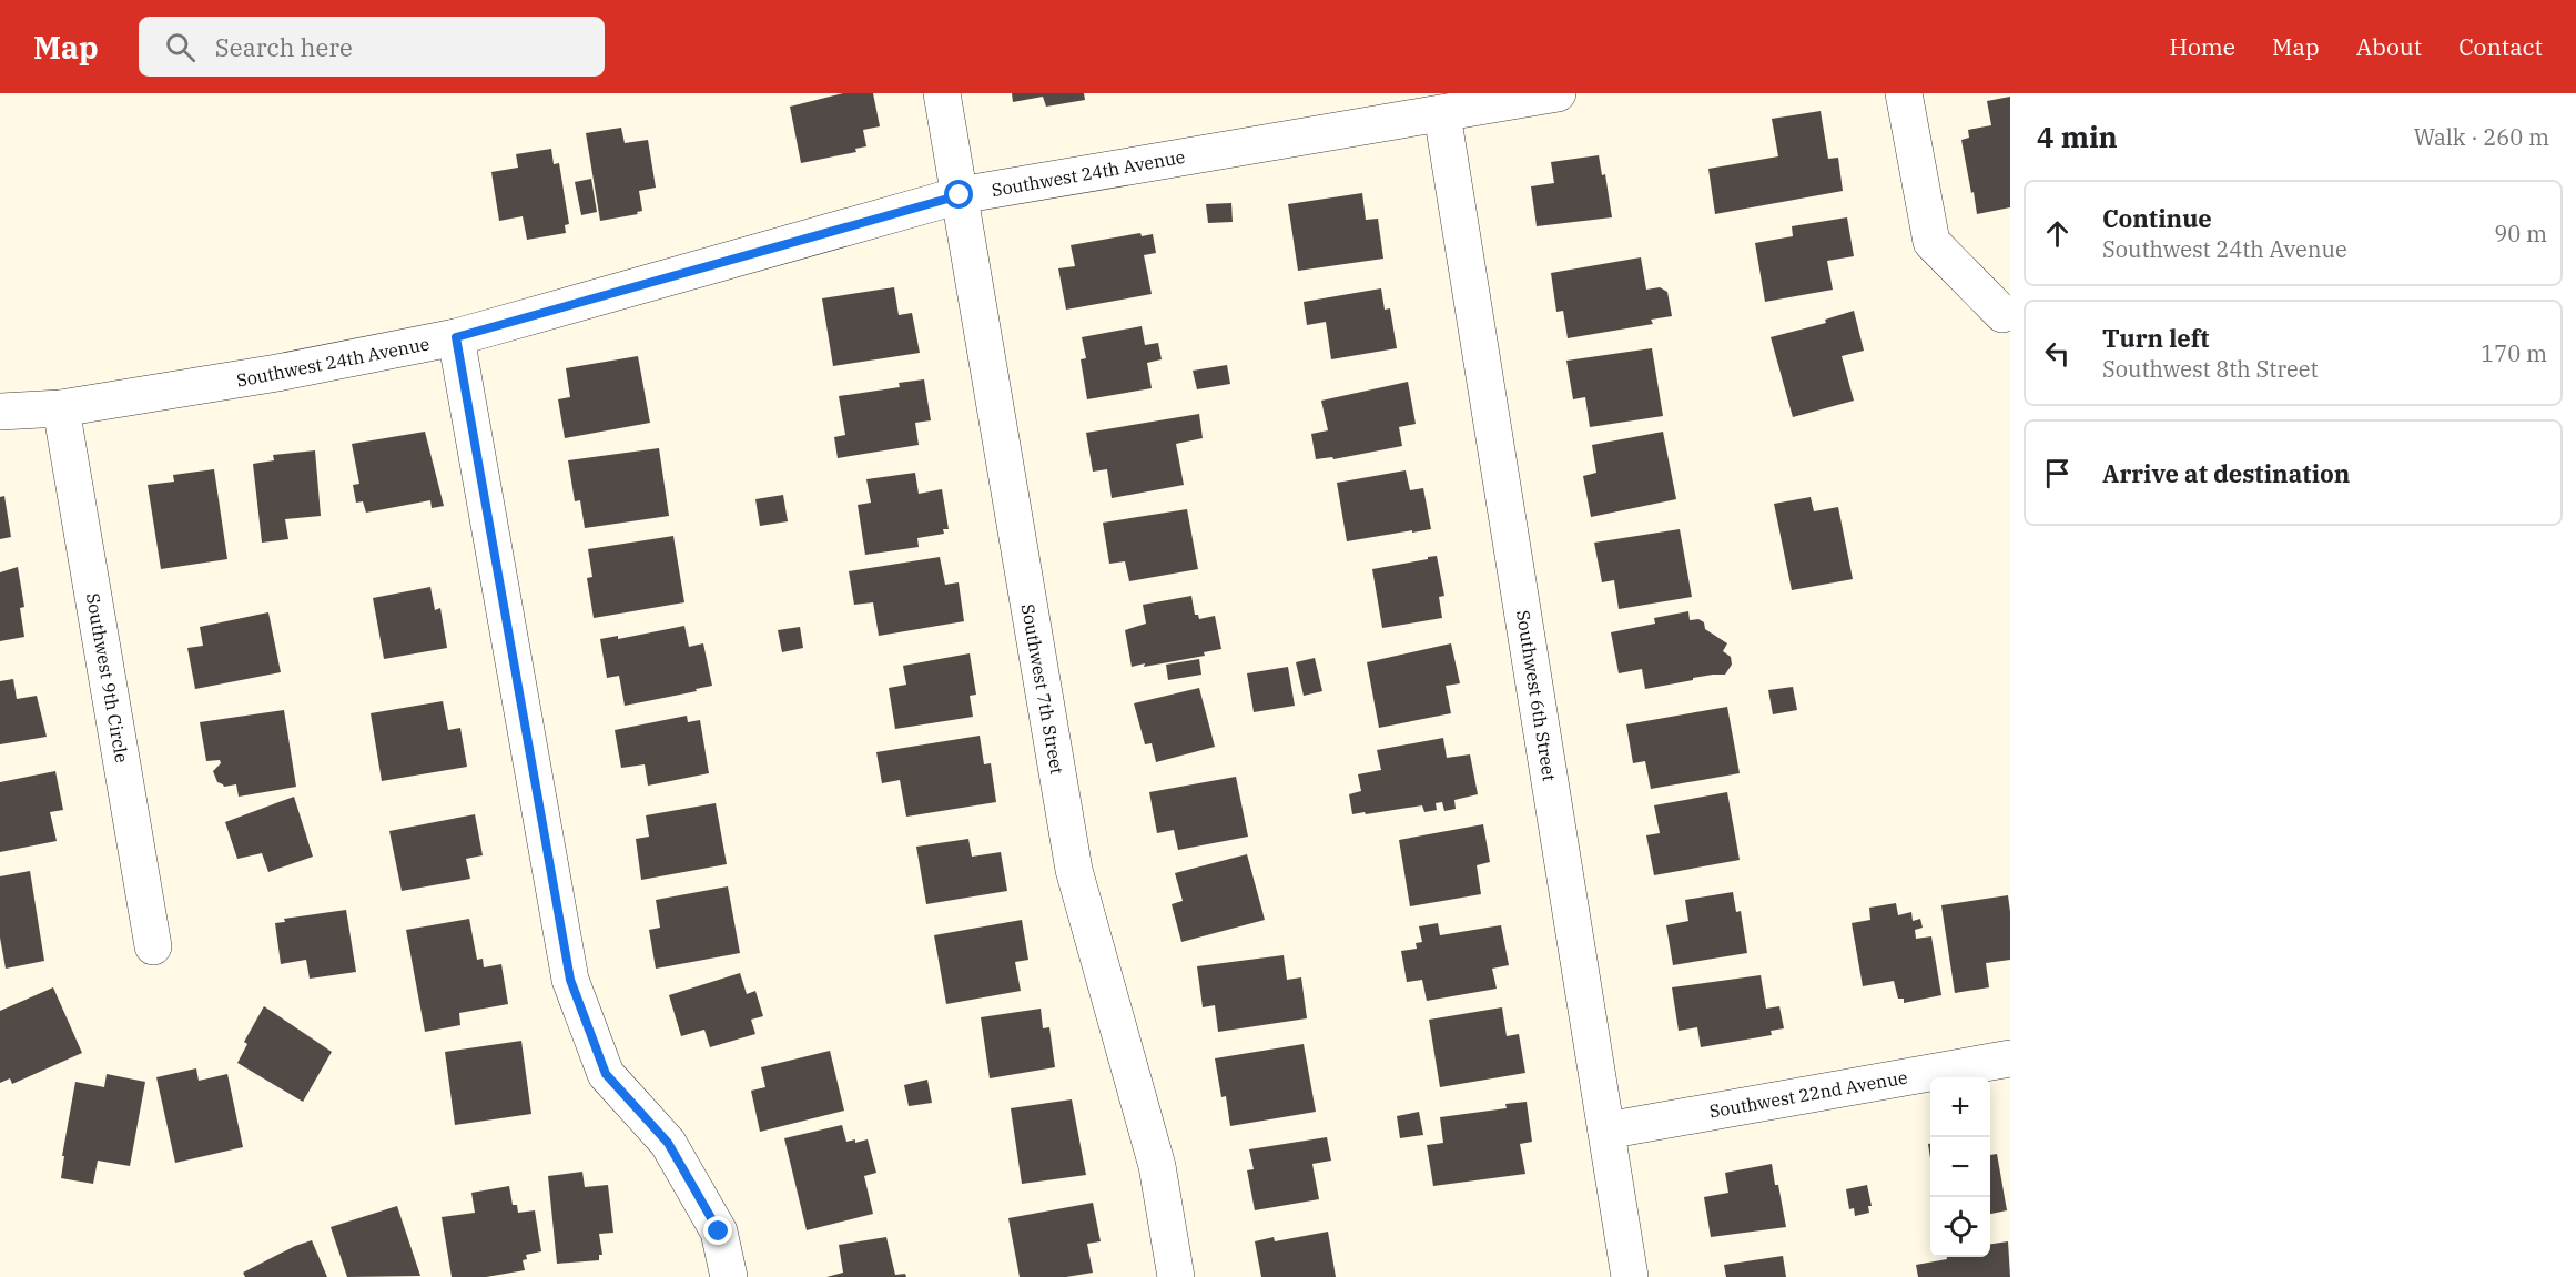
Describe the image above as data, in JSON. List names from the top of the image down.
{
  "streets": {
    "street": [
      "Southwest 24th Avenue",
      "Southwest 9th Circle",
      "Southwest 7th Street",
      "Southwest 6th Street",
      "Southwest 22nd Avenue"
    ]
  },
  "crossings": [
    ["Southwest 24th Avenue", "Southwest 9th Circle"],
    ["Southwest 24th Avenue", "Southwest 7th Street"],
    ["Southwest 24th Avenue", "Southwest 6th Street"],
    ["Southwest 6th Street", "Southwest 22nd Avenue"]
  ],
  "page": {
    "header": "Map",
    "search": "Search here",
    "nav": [
      "Home",
      "Map",
      "About",
      "Contact"
    ],
    "heading": ["4 min", "Walk · 260 m"],
    "list": [
      ["Continue", "Southwest 24th Avenue", "90 m"],
      ["Turn left", "Southwest 8th Street", "170 m"],
      "Arrive at destination"
    ],
    "map_buttons": ["+", "−"]
  }
}
